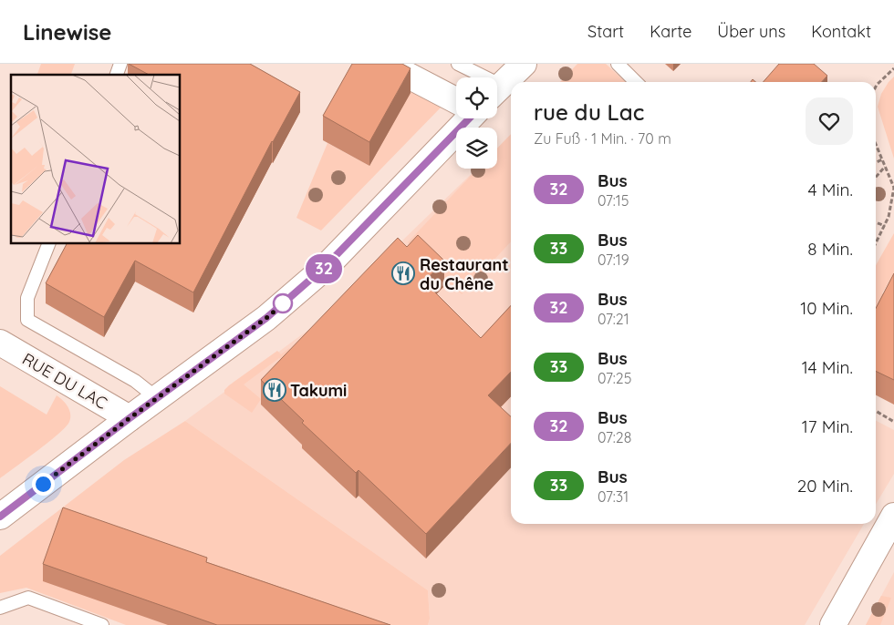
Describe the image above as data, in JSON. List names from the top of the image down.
{
  "streets": {
    "street": ["RUE DU LAC"]
  },
  "places": {
    "restaurant": ["Restaurant du Chêne", "Takumi"]
  },
  "lines": ["bus line 32"],
  "page": {
    "header": "Linewise",
    "nav": [
      "Start",
      "Karte",
      "Über uns",
      "Kontakt"
    ],
    "on_map": "32",
    "heading": ["rue du Lac", "Zu Fuß · 1 Min. · 70 m"],
    "list": [
      {
        "mark": "32",
        "name": "Bus",
        "note": "07:15",
        "value": "4 Min."
      },
      {
        "mark": "33",
        "name": "Bus",
        "note": "07:19",
        "value": "8 Min."
      },
      {
        "mark": "32",
        "name": "Bus",
        "note": "07:21",
        "value": "10 Min."
      },
      {
        "mark": "33",
        "name": "Bus",
        "note": "07:25",
        "value": "14 Min."
      },
      {
        "mark": "32",
        "name": "Bus",
        "note": "07:28",
        "value": "17 Min."
      },
      {
        "mark": "33",
        "name": "Bus",
        "note": "07:31",
        "value": "20 Min."
      }
    ]
  }
}
